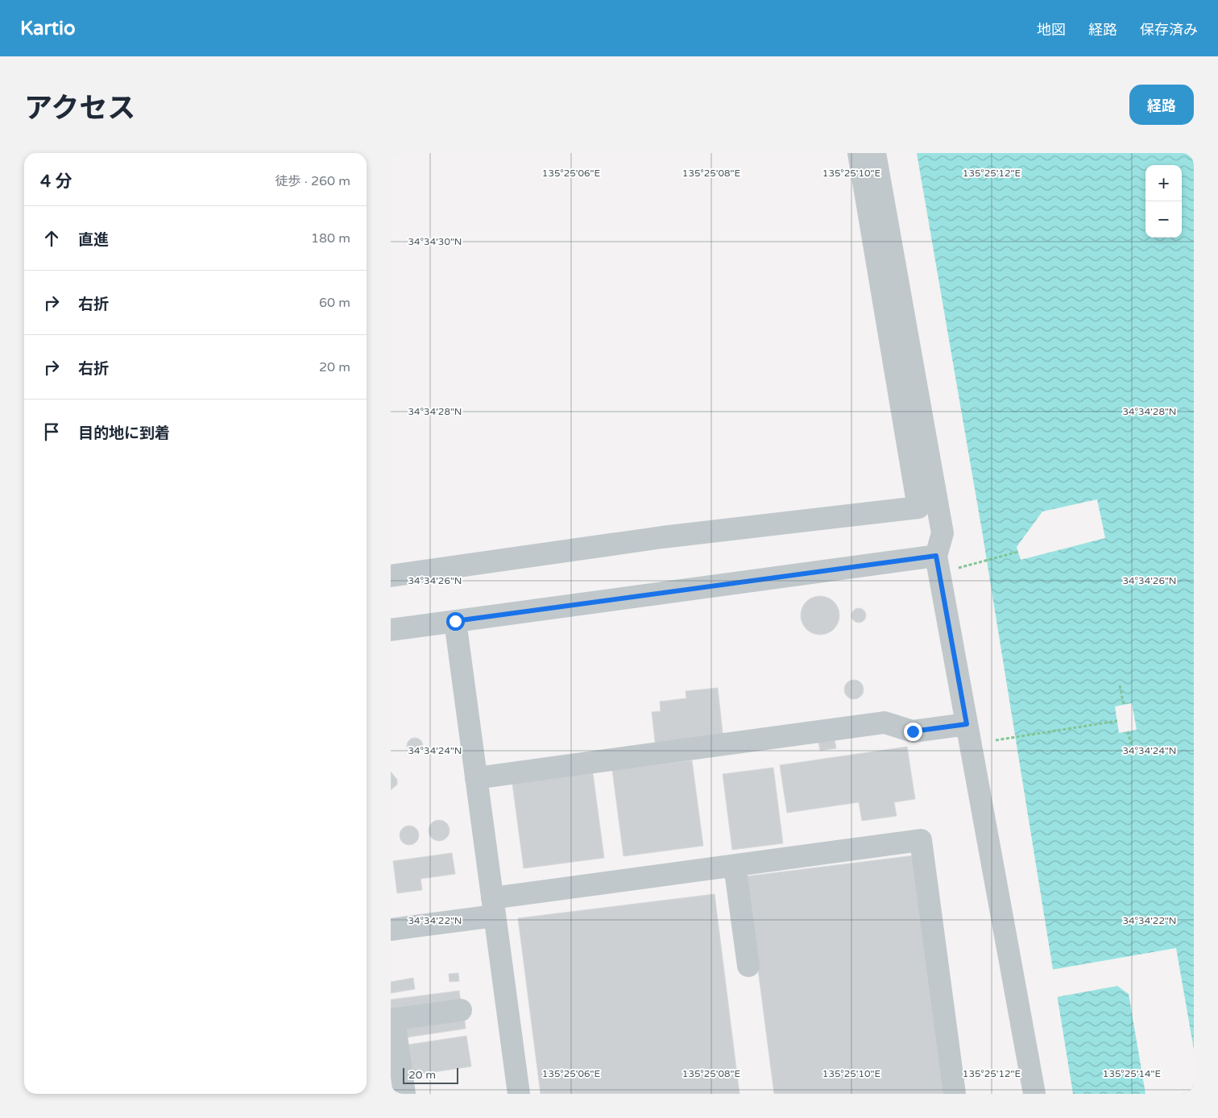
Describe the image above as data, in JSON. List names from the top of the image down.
{
  "scale_bar": "20 m",
  "page": {
    "header": "Kartio",
    "nav": ["地図", "経路", "保存済み"],
    "title": "アクセス",
    "buttons": "経路",
    "heading": ["4 分", "徒歩 · 260 m"],
    "map_buttons": ["+", "−"],
    "list": [
      ["直進", "180 m"],
      ["右折", "60 m"],
      ["右折", "20 m"],
      "目的地に到着"
    ],
    "scale": "20 m"
  },
  "coordinates": [
    "135°25'06\"E",
    "135°25'08\"E",
    "135°25'10\"E",
    "135°25'12\"E",
    "34°34'30\"N",
    "34°34'28\"N",
    "34°34'26\"N",
    "34°34'24\"N",
    "34°34'22\"N",
    "135°25'14\"E"
  ]
}
